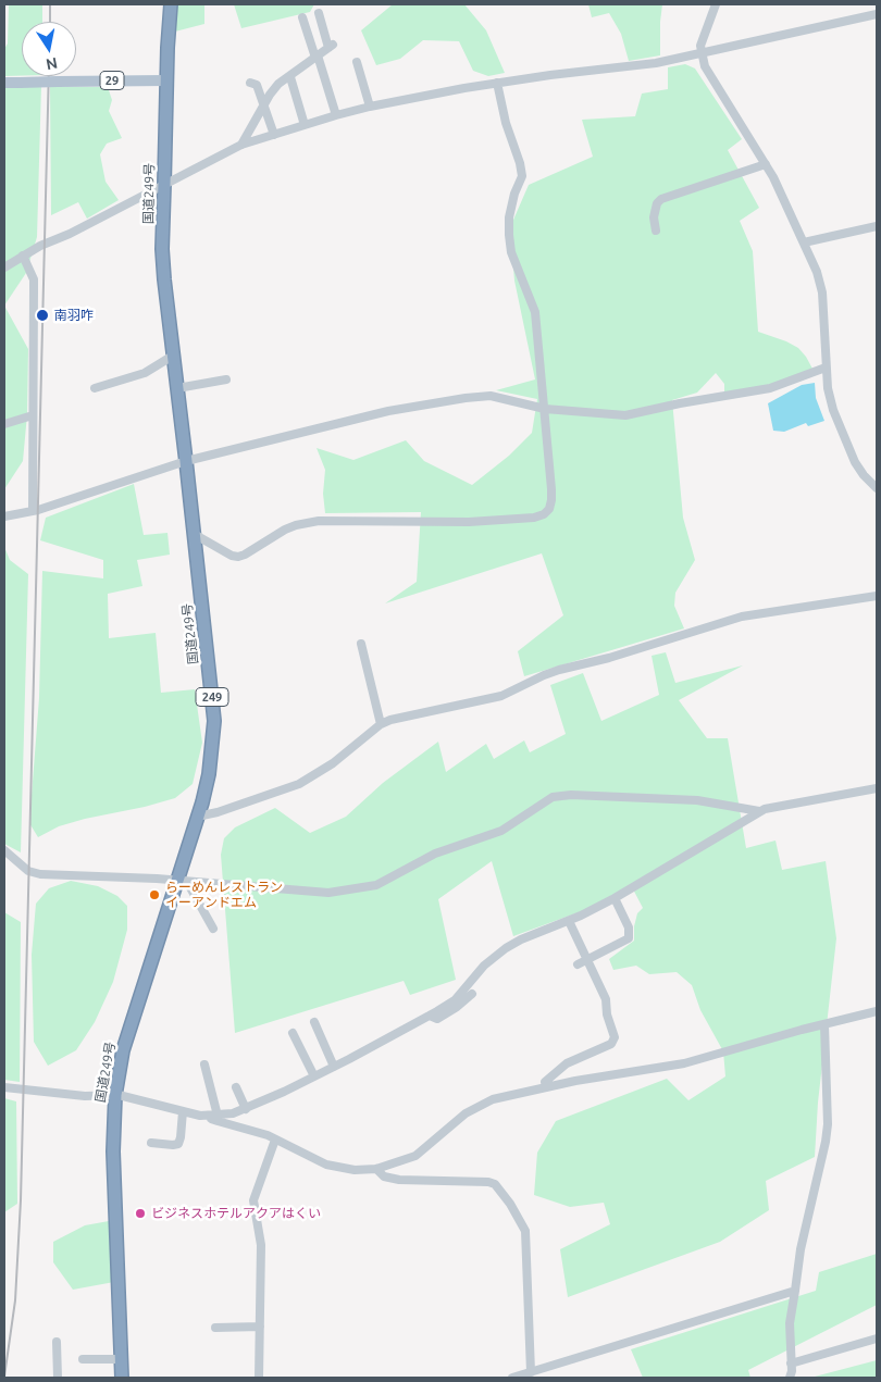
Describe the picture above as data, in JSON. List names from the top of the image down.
{
  "streets": {
    "highway": ["国道249号", "249"],
    "main road": ["29"]
  },
  "crossings": [
    ["29", "国道249号"]
  ],
  "places": ["南羽咋", "らーめんレストラン イーアンドエム", "ビジネスホテルアクアはくい"],
  "north": "bottom"
}
